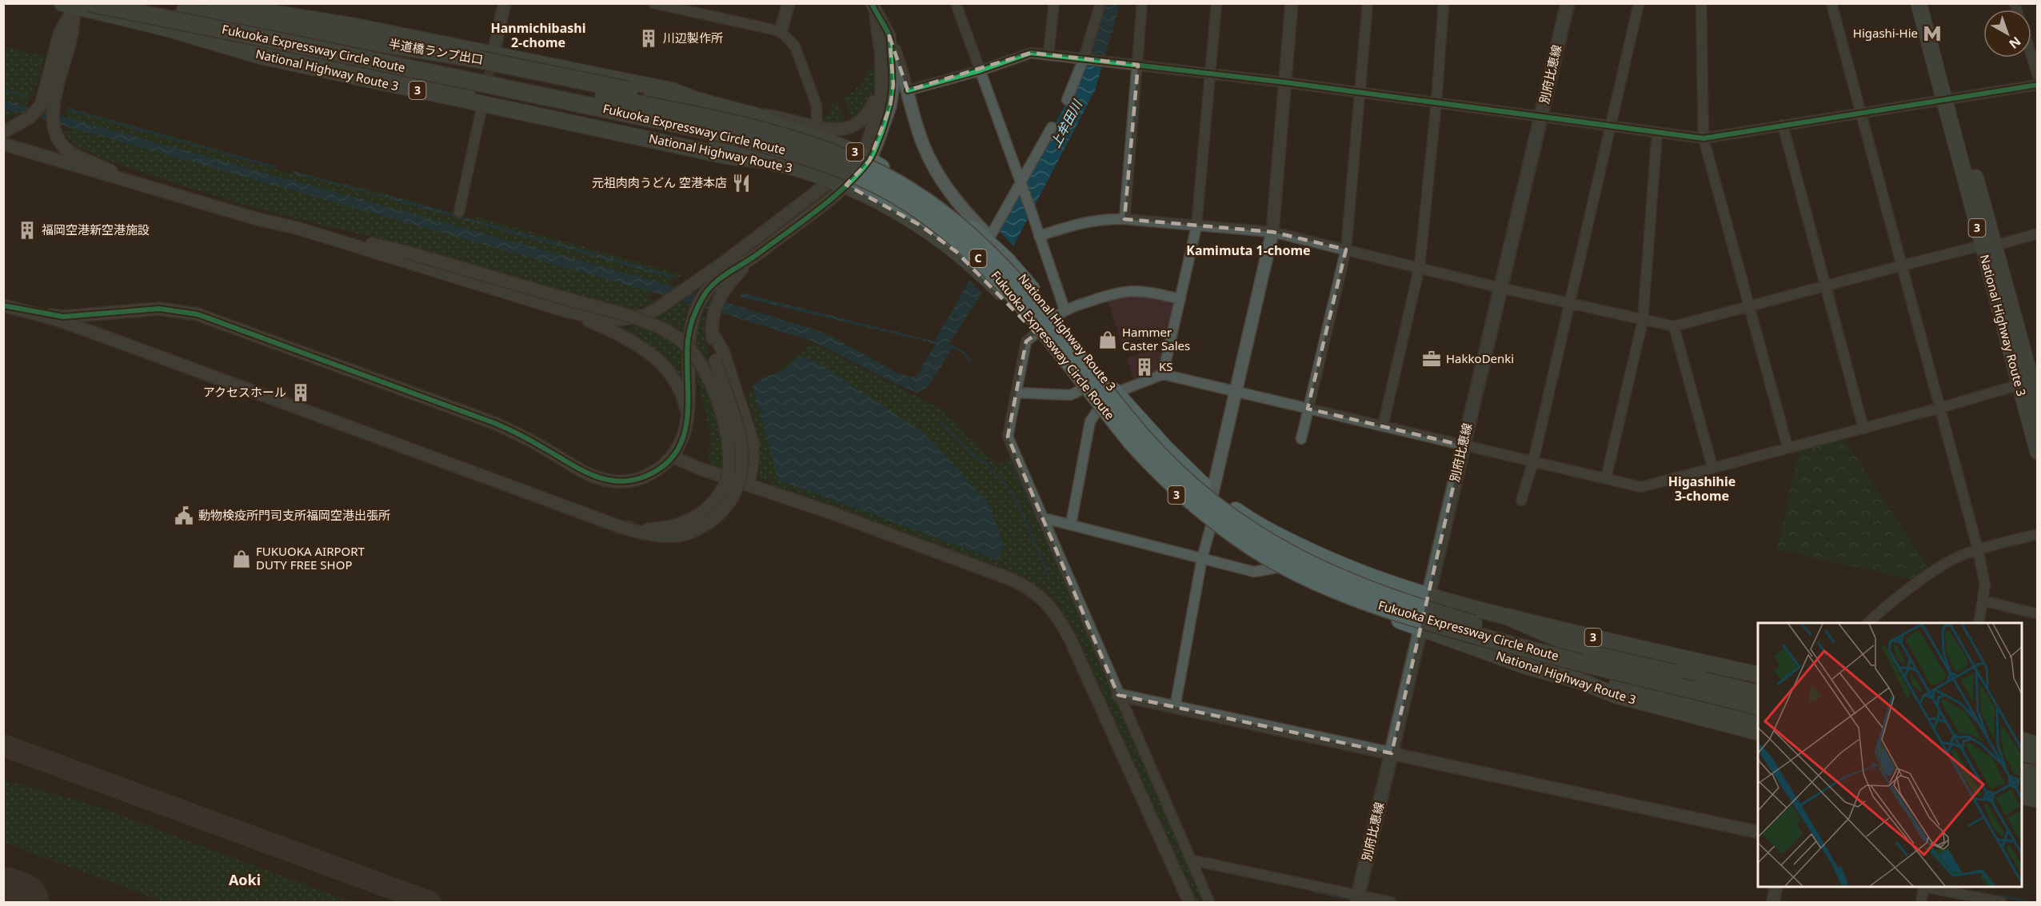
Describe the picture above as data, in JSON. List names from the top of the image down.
{
  "streets": {
    "highway": [
      "Fukuoka Expressway Circle Route",
      "半道橋ランプ出口",
      "National Highway Route 3",
      "3",
      "C"
    ],
    "main road": ["別府比恵線"]
  },
  "crossings": [
    ["Fukuoka Expressway Circle Route", "半道橋ランプ出口"],
    ["Fukuoka Expressway Circle Route", "National Highway Route 3"],
    ["半道橋ランプ出口", "National Highway Route 3"],
    ["National Highway Route 3", "別府比恵線"]
  ],
  "districts": [
    "Hanmichibashi 2-chome",
    "Kamimuta 1-chome",
    "Higashihie 3-chome",
    "Aoki"
  ],
  "water": ["上牟田川"],
  "places": {
    "metro station": ["Higashi-Hie"],
    "building": [
      "川辺製作所",
      "福岡空港新空港施設",
      "KS",
      "アクセスホール"
    ],
    "restaurant": ["元祖肉肉うどん 空港本店"],
    "shop": ["Hammer Caster Sales", "FUKUOKA AIRPORT DUTY FREE SHOP"],
    "office": ["HakkoDenki"],
    "public building": ["動物検疫所門司支所福岡空港出張所"]
  },
  "north": "bottom right"
}
